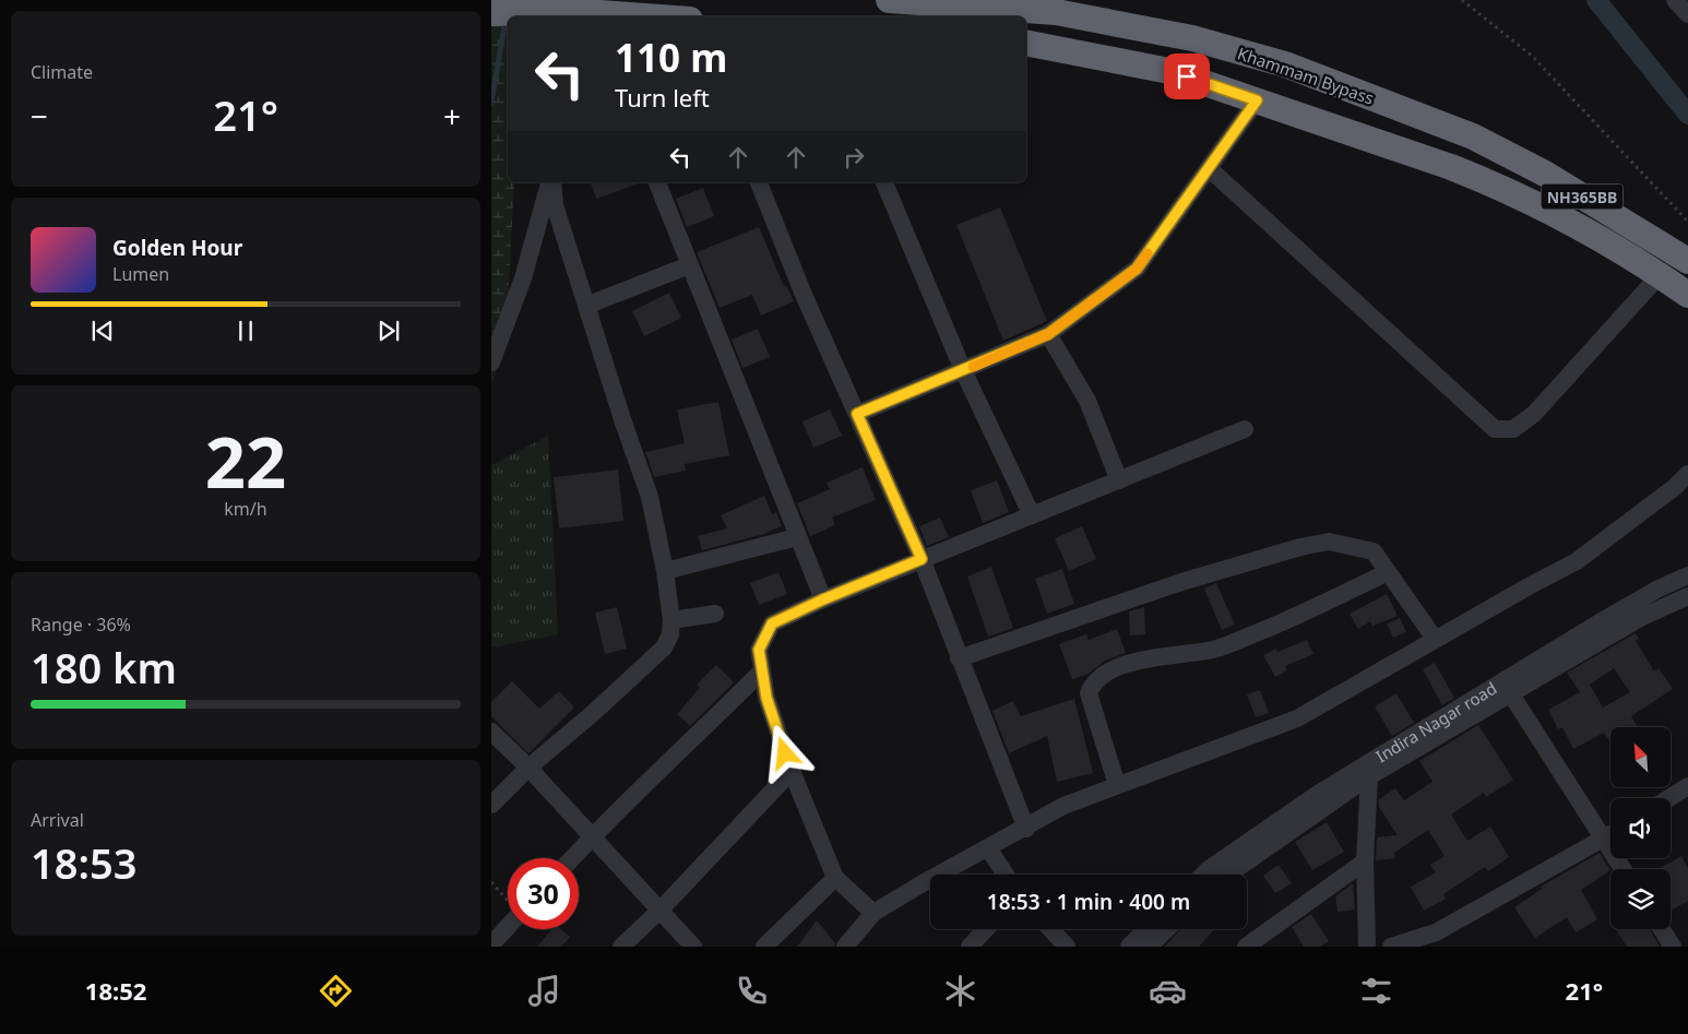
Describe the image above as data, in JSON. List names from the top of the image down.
{
  "streets": {
    "highway": ["Khammam Bypass", "NH365BB"],
    "street": ["Indira Nagar road"]
  },
  "north": "top left",
  "page": {
    "tile": [
      "Climate",
      ["22", "km/h"],
      ["Range · 36%", "180 km"],
      ["Arrival", "18:53"]
    ],
    "turn": ["110 m", "Turn left"],
    "heat": ["−", "21°", "+"],
    "song": ["Golden Hour", "Lumen"],
    "limit": "30",
    "trip": "18:53 · 1 min · 400 m",
    "tabs": ["18:52", "21°"]
  }
}
